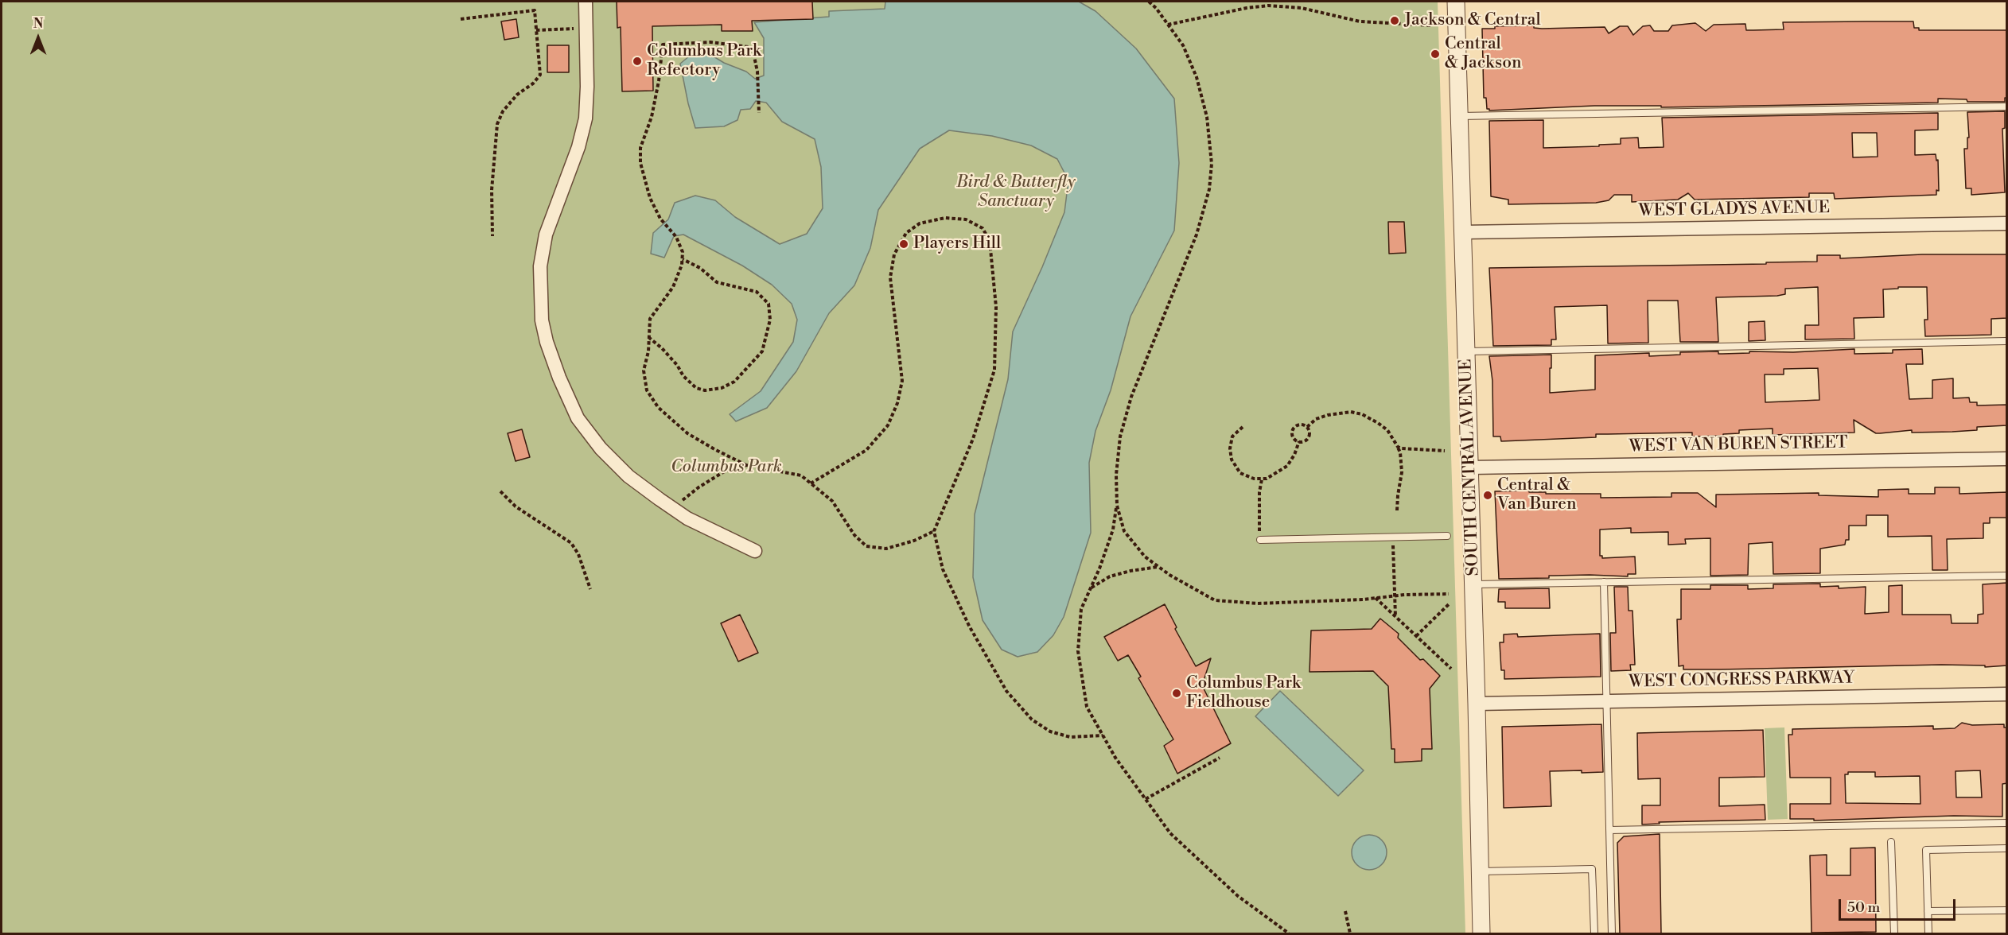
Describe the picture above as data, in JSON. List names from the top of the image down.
{
  "streets": {
    "street": [
      "WEST GLADYS AVENUE",
      "WEST VAN BUREN STREET",
      "SOUTH CENTRAL AVENUE",
      "WEST CONGRESS PARKWAY"
    ]
  },
  "crossings": [
    ["WEST GLADYS AVENUE", "SOUTH CENTRAL AVENUE"],
    ["WEST VAN BUREN STREET", "SOUTH CENTRAL AVENUE"],
    ["SOUTH CENTRAL AVENUE", "WEST CONGRESS PARKWAY"]
  ],
  "parks": ["Bird & Butterfly Sanctuary", "Columbus Park"],
  "places": [
    "Jackson & Central",
    "Central & Jackson",
    "Columbus Park Refectory",
    "Players Hill",
    "Central & Van Buren",
    "Columbus Park Fieldhouse"
  ],
  "scale_bar": "50 m",
  "north": "top"
}
